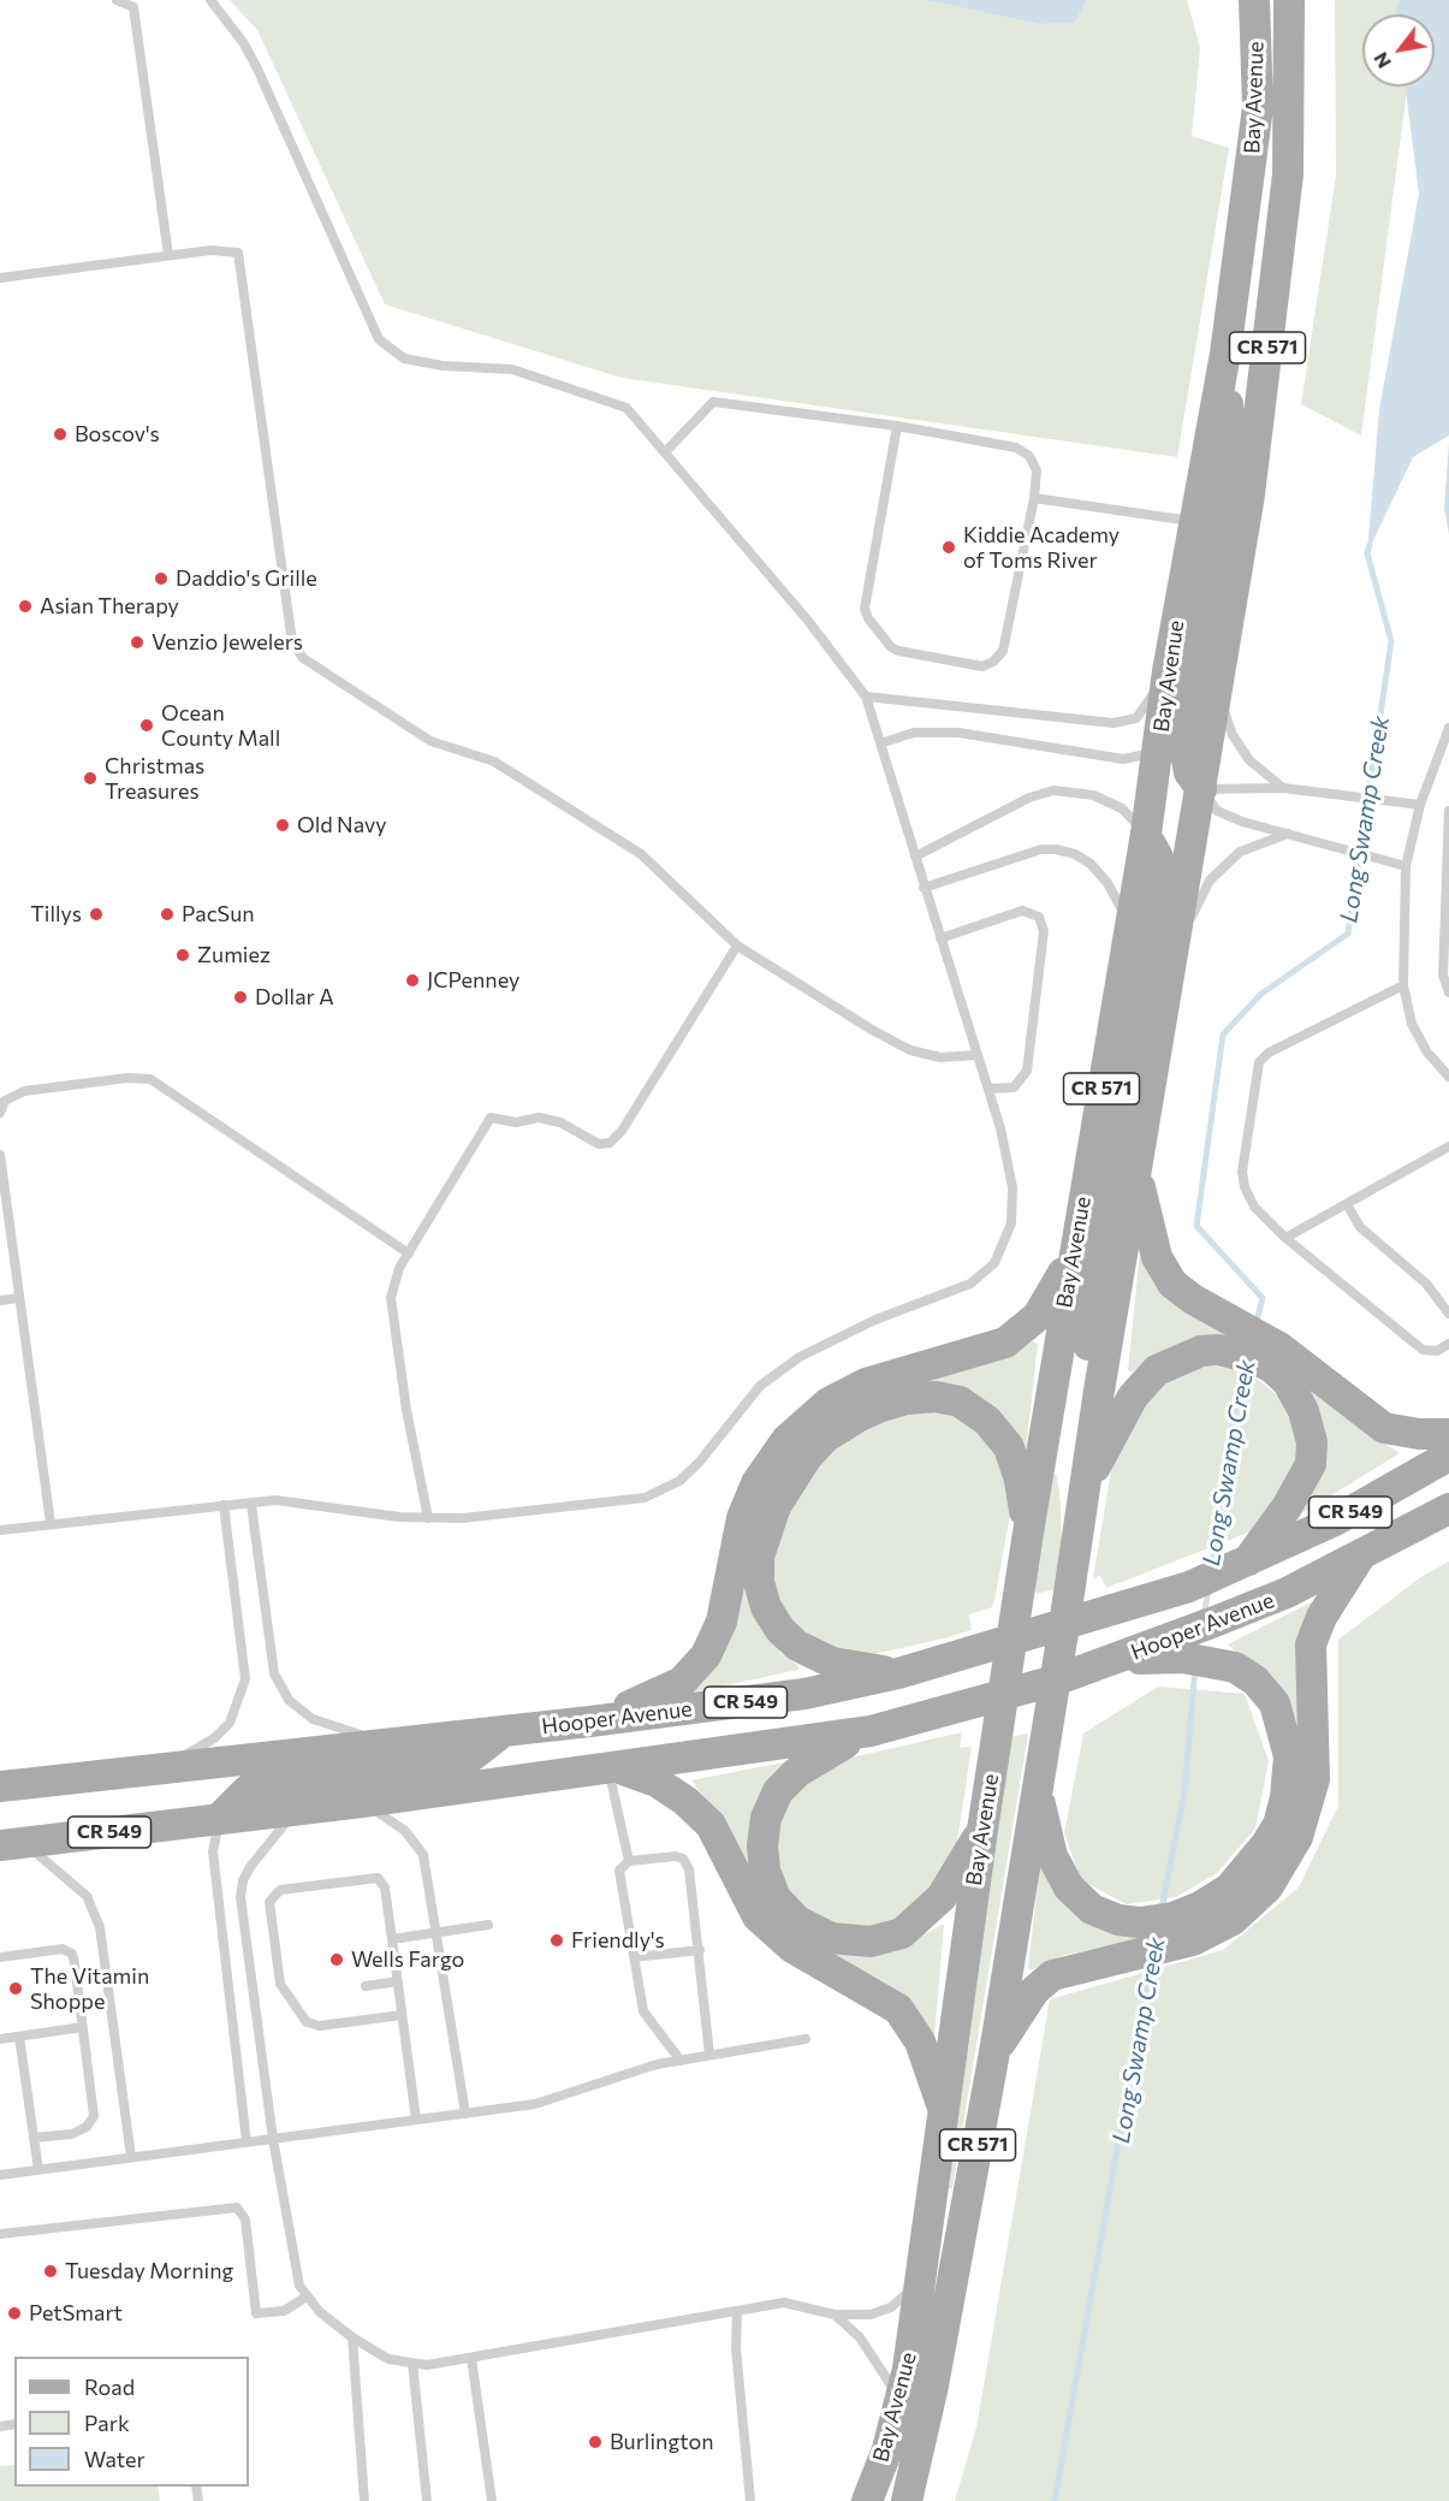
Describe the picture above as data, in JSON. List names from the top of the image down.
{
  "streets": {
    "main road": [
      "Bay Avenue",
      "CR 571",
      "CR 549",
      "Hooper Avenue"
    ]
  },
  "crossings": [
    ["Bay Avenue", "Hooper Avenue"]
  ],
  "water": ["Long Swamp Creek"],
  "places": [
    "Boscov's",
    "Kiddie Academy of Toms River",
    "Daddio's Grille",
    "Asian Therapy",
    "Venzio Jewelers",
    "Ocean County Mall",
    "Christmas Treasures",
    "Old Navy",
    "Tillys",
    "PacSun",
    "Zumiez",
    "JCPenney",
    "Dollar A",
    "Friendly's",
    "Wells Fargo",
    "The Vitamin Shoppe",
    "Tuesday Morning",
    "PetSmart",
    "Burlington"
  ],
  "legend": ["Road", "Park", "Water"],
  "north": "bottom left"
}
